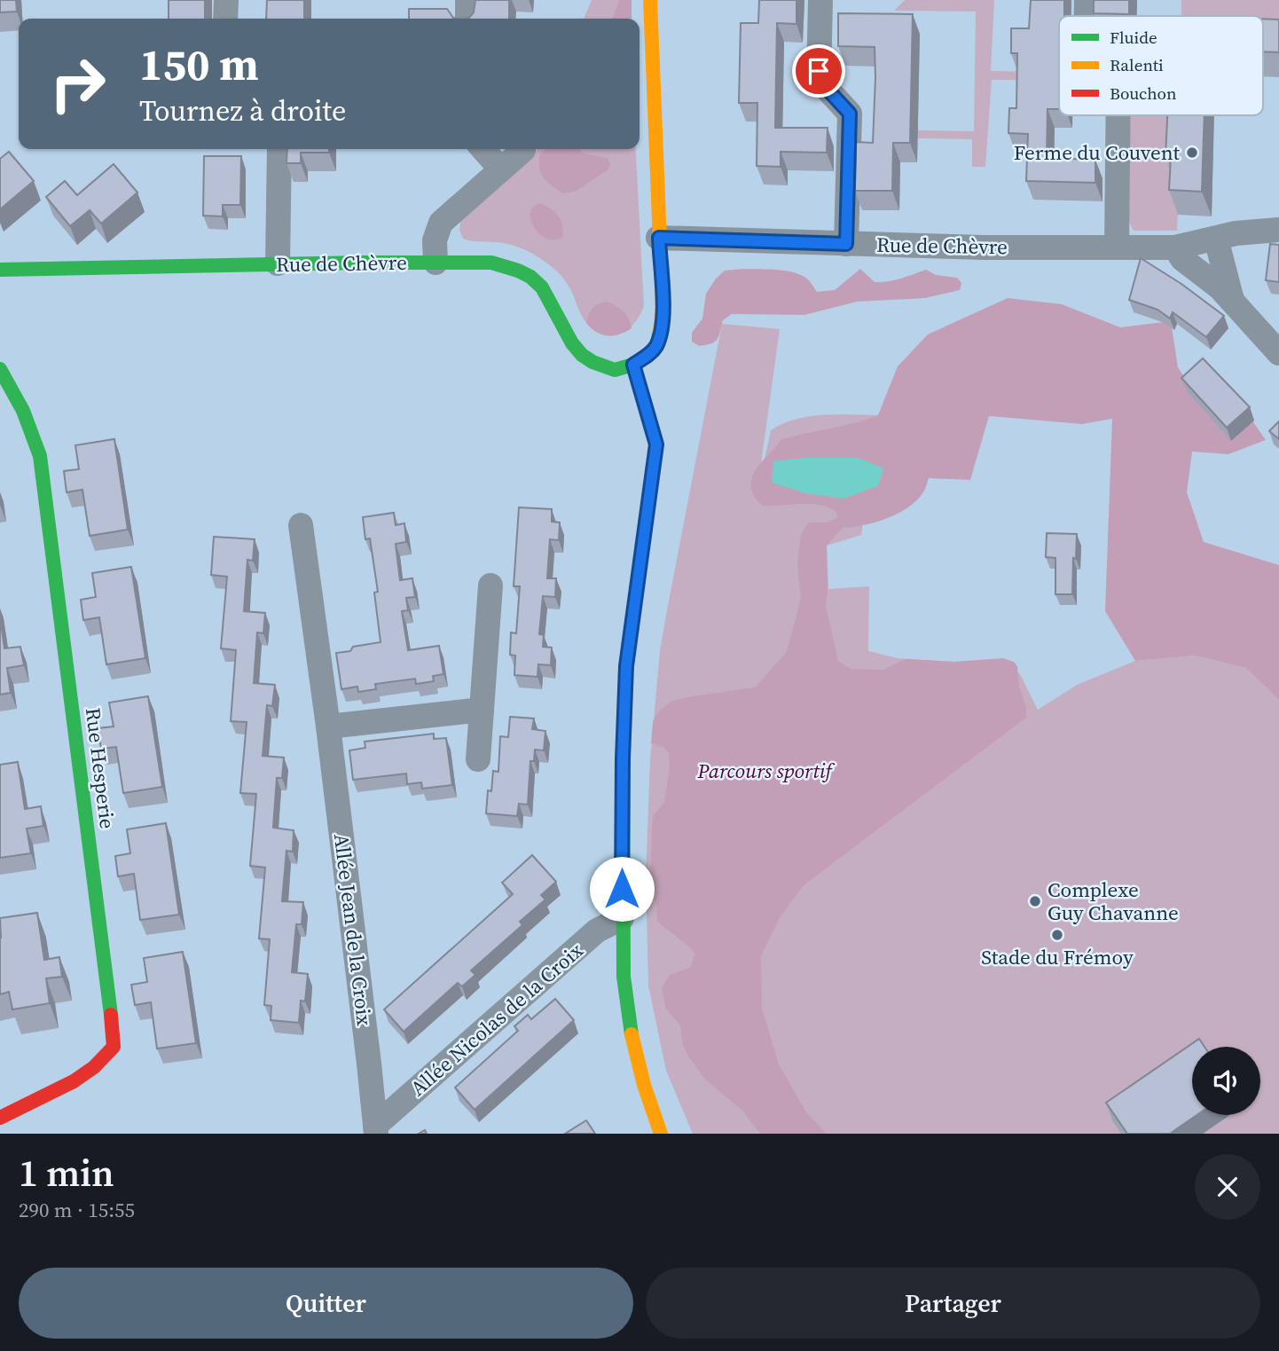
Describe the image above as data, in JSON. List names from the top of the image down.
{
  "streets": {
    "street": [
      "Rue de Chèvre",
      "Rue Hesperie",
      "Allée Jean de la Croix",
      "Allée Nicolas de la Croix"
    ]
  },
  "crossings": [
    ["Allée Jean de la Croix", "Allée Nicolas de la Croix"]
  ],
  "parks": ["Parcours sportif"],
  "places": ["Ferme du Couvent", "Complexe Guy Chavanne", "Stade du Frémoy"],
  "legend": ["Fluide", "Ralenti", "Bouchon"],
  "page": {
    "turn": ["150 m", "Tournez à droite"],
    "heading": ["1 min", "290 m · 15:55"],
    "buttons": ["Quitter", "Partager"]
  }
}
